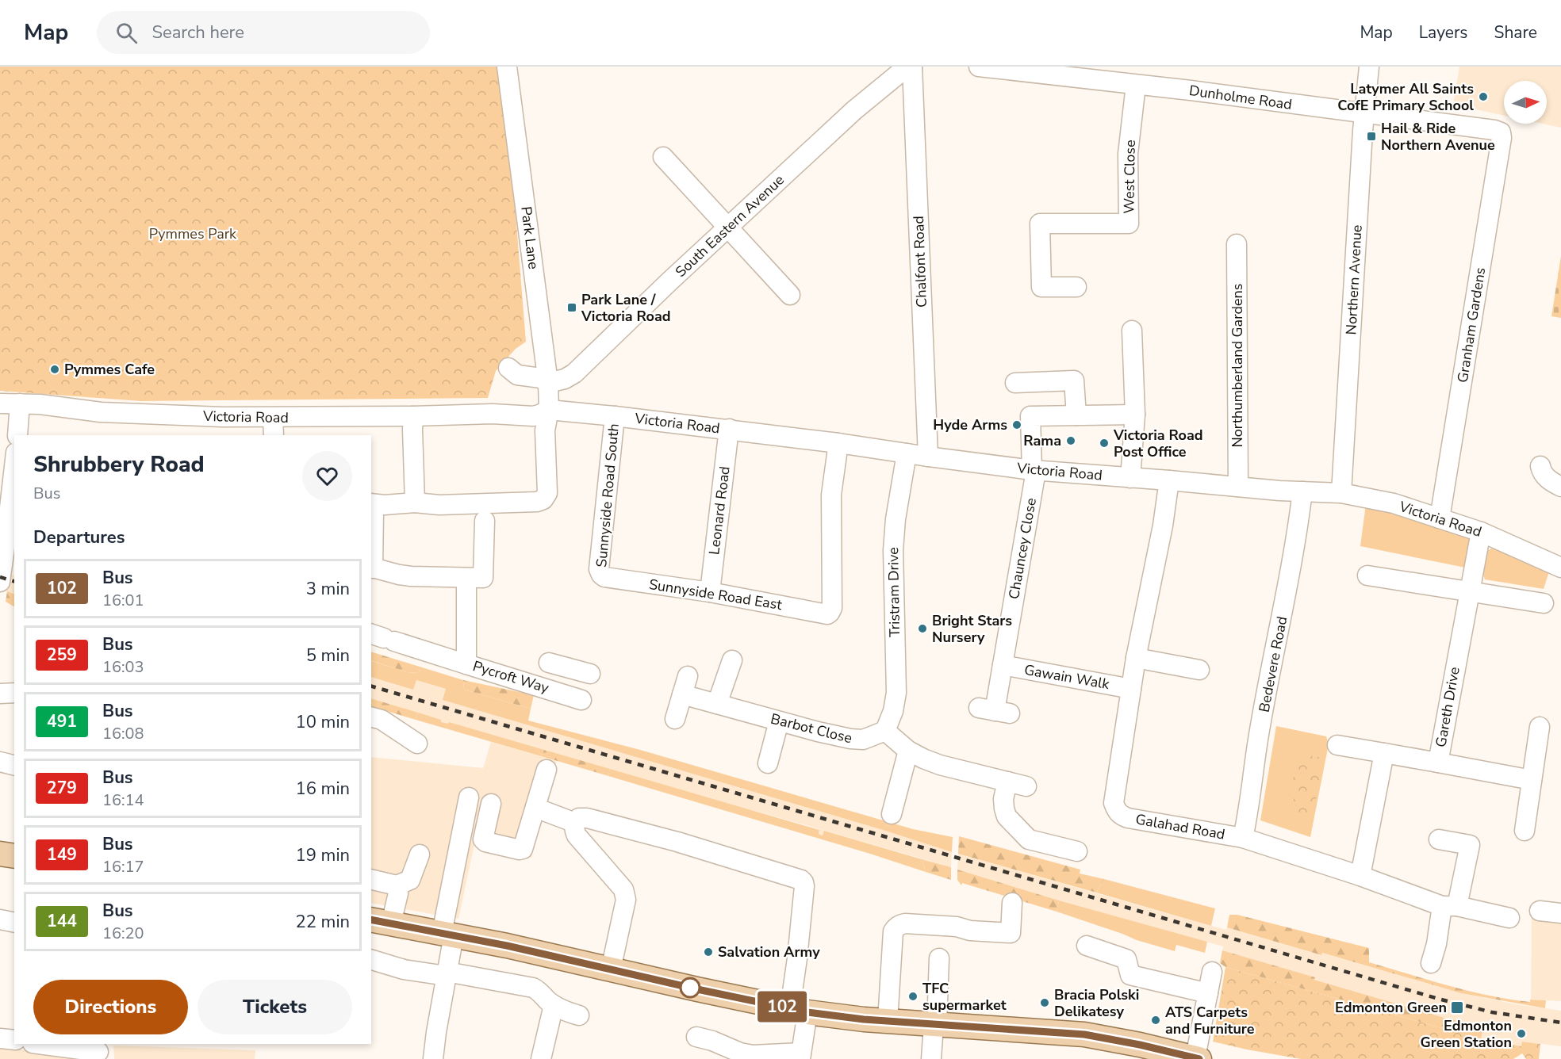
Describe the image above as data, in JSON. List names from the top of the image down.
{
  "streets": {
    "street": [
      "Dunholme Road",
      "West Close",
      "South Eastern Avenue",
      "Park Lane",
      "Chalfont Road",
      "Northern Avenue",
      "Granham Gardens",
      "Northumberland Gardens",
      "Victoria Road",
      "Sunnyside Road South",
      "Leonard Road",
      "Chauncey Close",
      "Tristram Drive",
      "Sunnyside Road East",
      "Bedevere Road",
      "Pycroft Way",
      "Gawain Walk",
      "Gareth Drive",
      "Barbot Close",
      "Galahad Road"
    ]
  },
  "crossings": [
    ["Dunholme Road", "West Close"],
    ["Dunholme Road", "Northern Avenue"],
    ["Dunholme Road", "Granham Gardens"],
    ["South Eastern Avenue", "Park Lane"],
    ["South Eastern Avenue", "Chalfont Road"],
    ["Park Lane", "Victoria Road"],
    ["Chalfont Road", "Victoria Road"],
    ["Northern Avenue", "Victoria Road"],
    ["Granham Gardens", "Victoria Road"],
    ["Northumberland Gardens", "Victoria Road"],
    ["Victoria Road", "Sunnyside Road South"],
    ["Victoria Road", "Leonard Road"],
    ["Victoria Road", "Chauncey Close"],
    ["Victoria Road", "Tristram Drive"],
    ["Victoria Road", "Sunnyside Road East"],
    ["Victoria Road", "Bedevere Road"],
    ["Victoria Road", "Gareth Drive"],
    ["Victoria Road", "Galahad Road"],
    ["Sunnyside Road South", "Sunnyside Road East"],
    ["Leonard Road", "Sunnyside Road East"],
    ["Chauncey Close", "Gawain Walk"],
    ["Tristram Drive", "Barbot Close"],
    ["Bedevere Road", "Galahad Road"],
    ["Gawain Walk", "Galahad Road"]
  ],
  "parks": ["Pymmes Park"],
  "places": {
    "other": [
      "Latymer All Saints CofE Primary School",
      "Pymmes Cafe",
      "Hyde Arms",
      "Rama",
      "Victoria Road Post Office",
      "Bright Stars Nursery",
      "Salvation Army",
      "TFC supermarket",
      "Bracia Polski Delikatesy",
      "ATS Carpets and Furniture",
      "Edmonton Green Station"
    ],
    "transit": ["Hail & Ride Northern Avenue", "Park Lane / Victoria Road", "Edmonton Green"]
  },
  "lines": ["bus line 102"],
  "north": "right",
  "page": {
    "header": "Map",
    "search": "Search here",
    "nav": ["Map", "Layers", "Share"],
    "on_map": "102",
    "heading": [
      ["Shrubbery Road", "Bus"],
      "Departures"
    ],
    "list": [
      {
        "mark": "102",
        "name": "Bus",
        "note": "16:01",
        "value": "3 min"
      },
      {
        "mark": "259",
        "name": "Bus",
        "note": "16:03",
        "value": "5 min"
      },
      {
        "mark": "491",
        "name": "Bus",
        "note": "16:08",
        "value": "10 min"
      },
      {
        "mark": "279",
        "name": "Bus",
        "note": "16:14",
        "value": "16 min"
      },
      {
        "mark": "149",
        "name": "Bus",
        "note": "16:17",
        "value": "19 min"
      },
      {
        "mark": "144",
        "name": "Bus",
        "note": "16:20",
        "value": "22 min"
      }
    ],
    "buttons": ["Directions", "Tickets"]
  }
}
